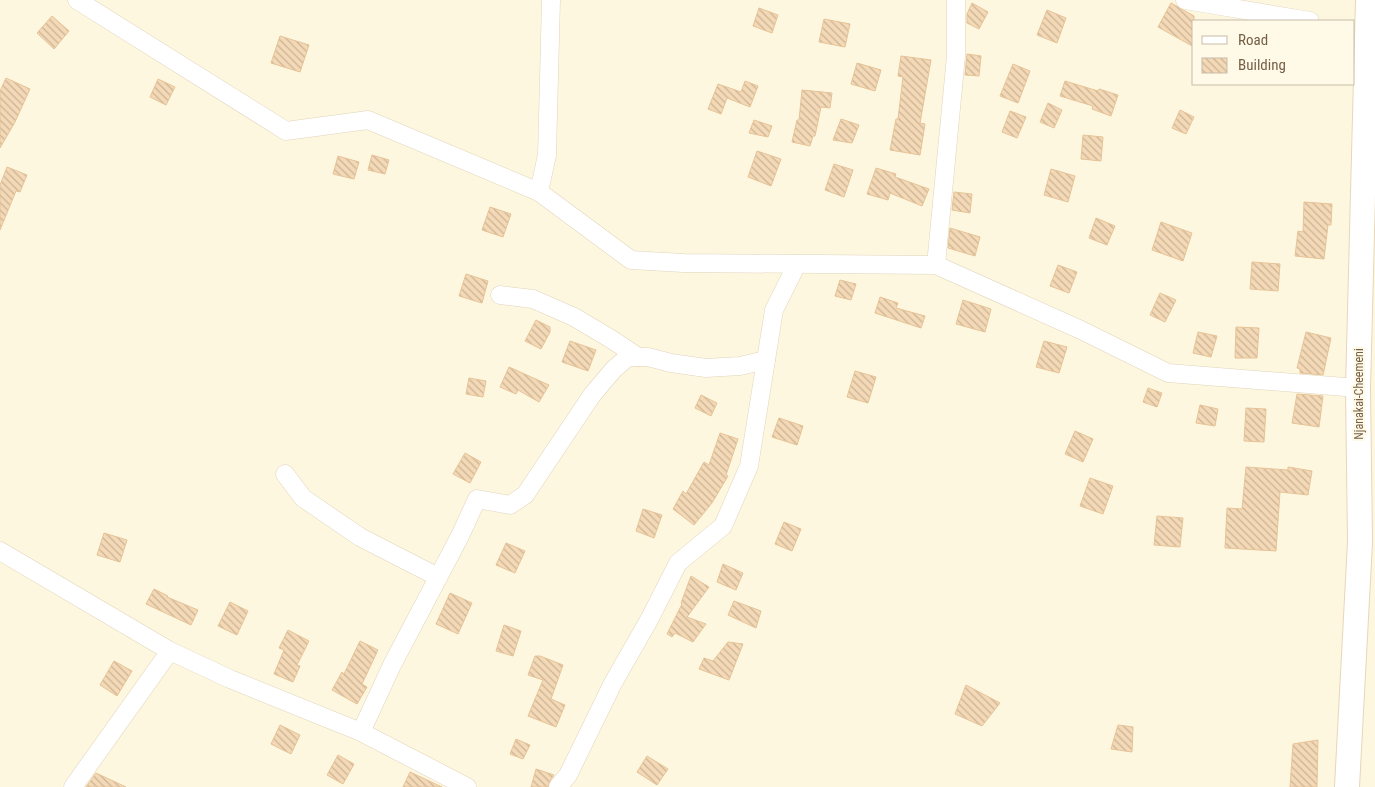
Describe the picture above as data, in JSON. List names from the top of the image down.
{
  "streets": {
    "main road": ["Njanakai-Cheemeni"]
  },
  "legend": ["Road", "Building"]
}
